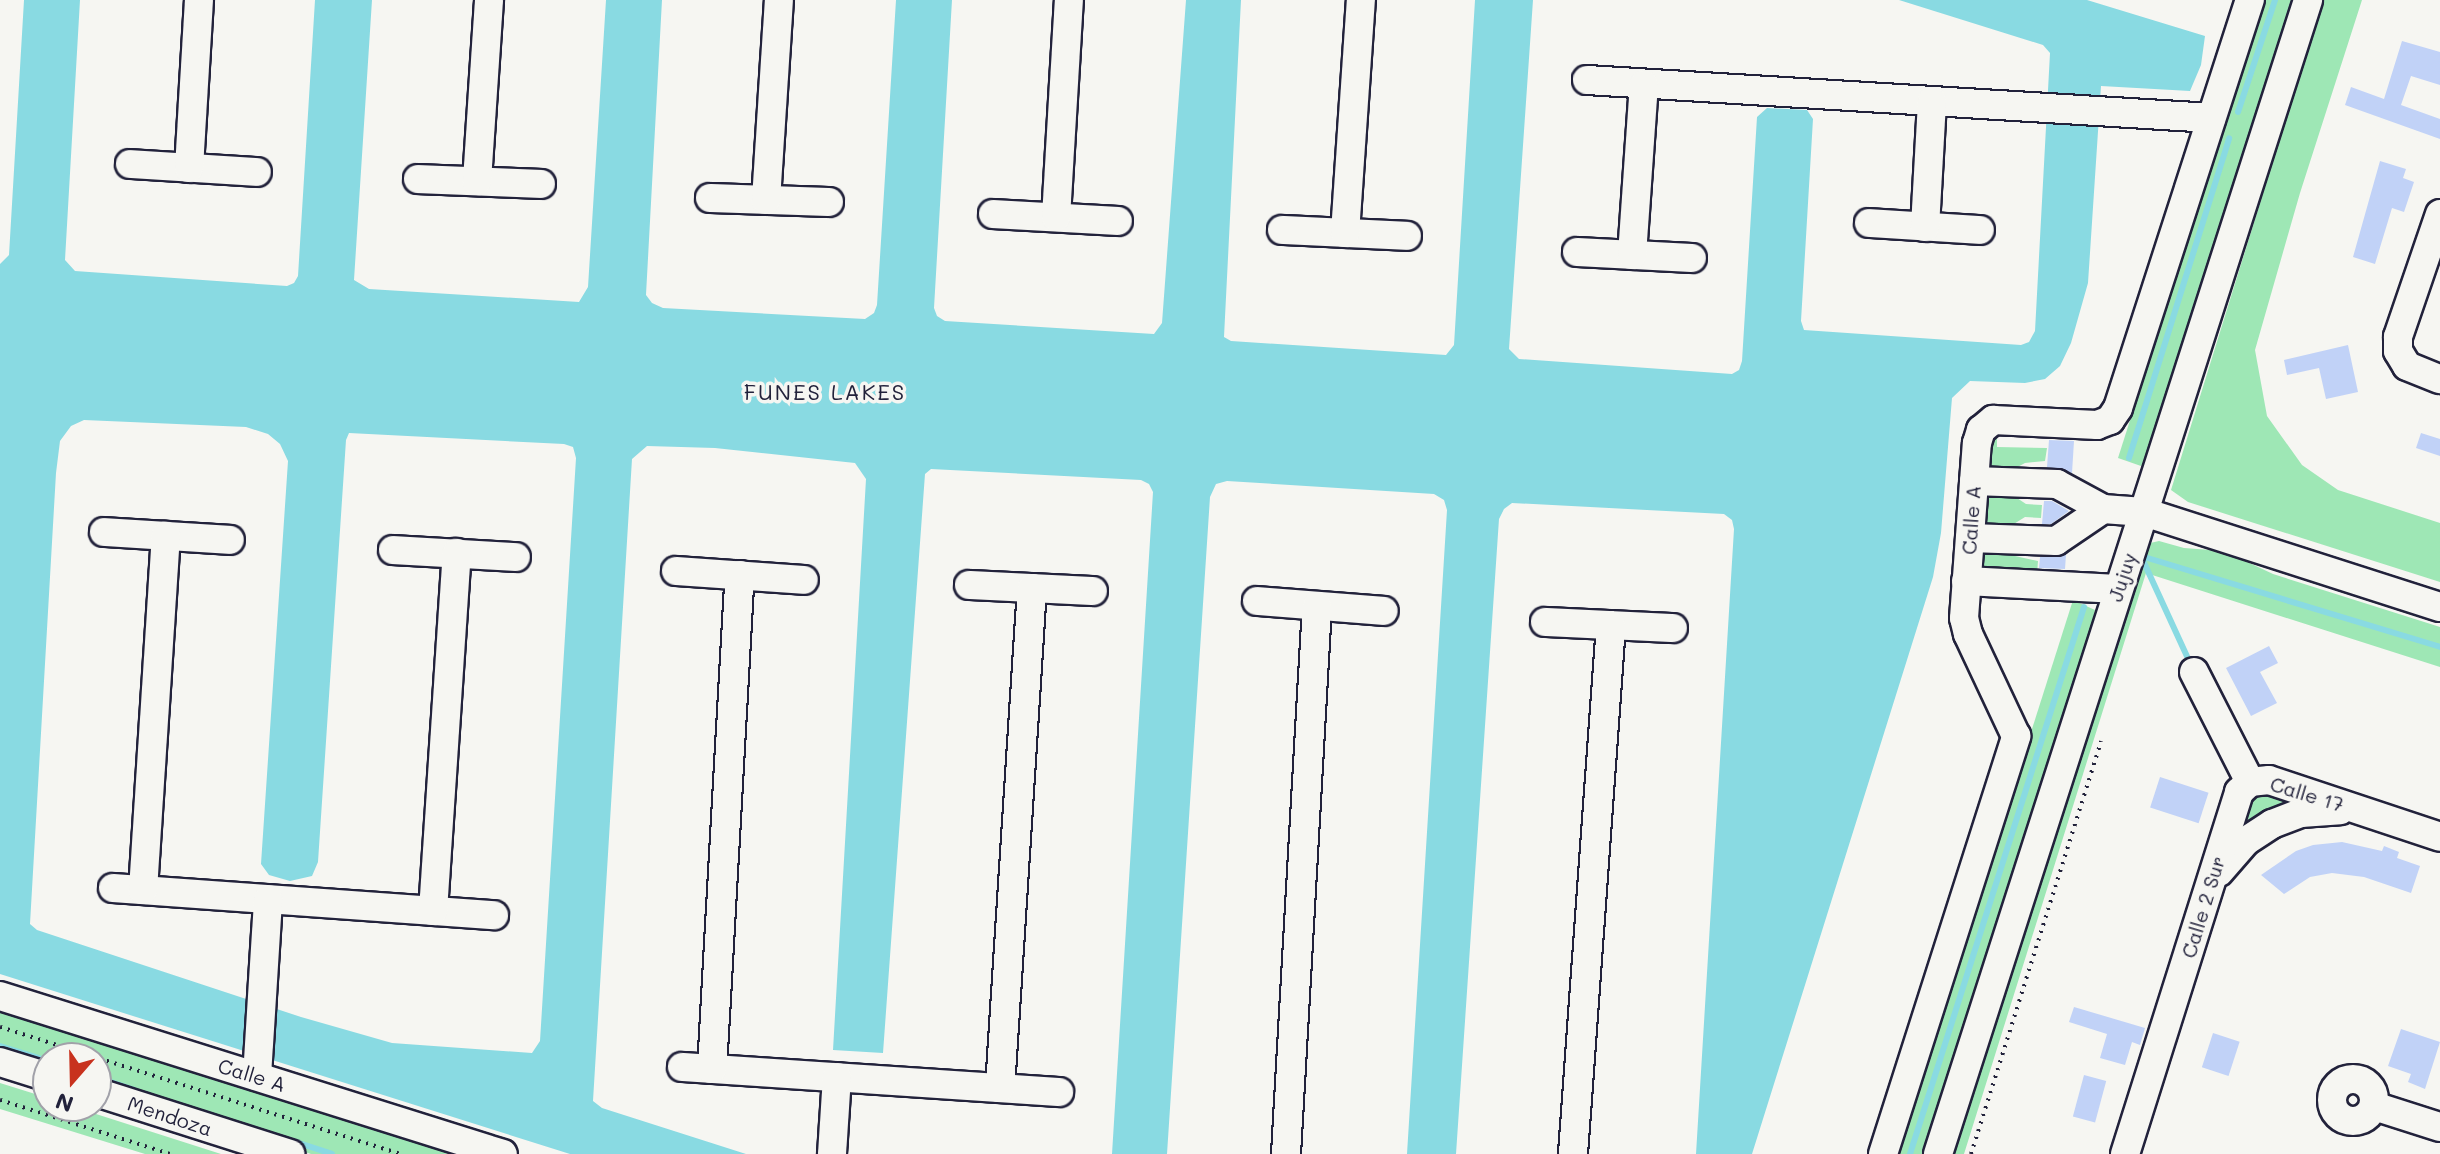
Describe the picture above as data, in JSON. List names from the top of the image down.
{
  "streets": {
    "street": [
      "Calle A",
      "Jujuy",
      "Calle 17",
      "Calle 2 Sur",
      "Mendoza"
    ]
  },
  "crossings": [
    ["Calle 17", "Calle 2 Sur"]
  ],
  "districts": ["FUNES LAKES"],
  "north": "bottom"
}
